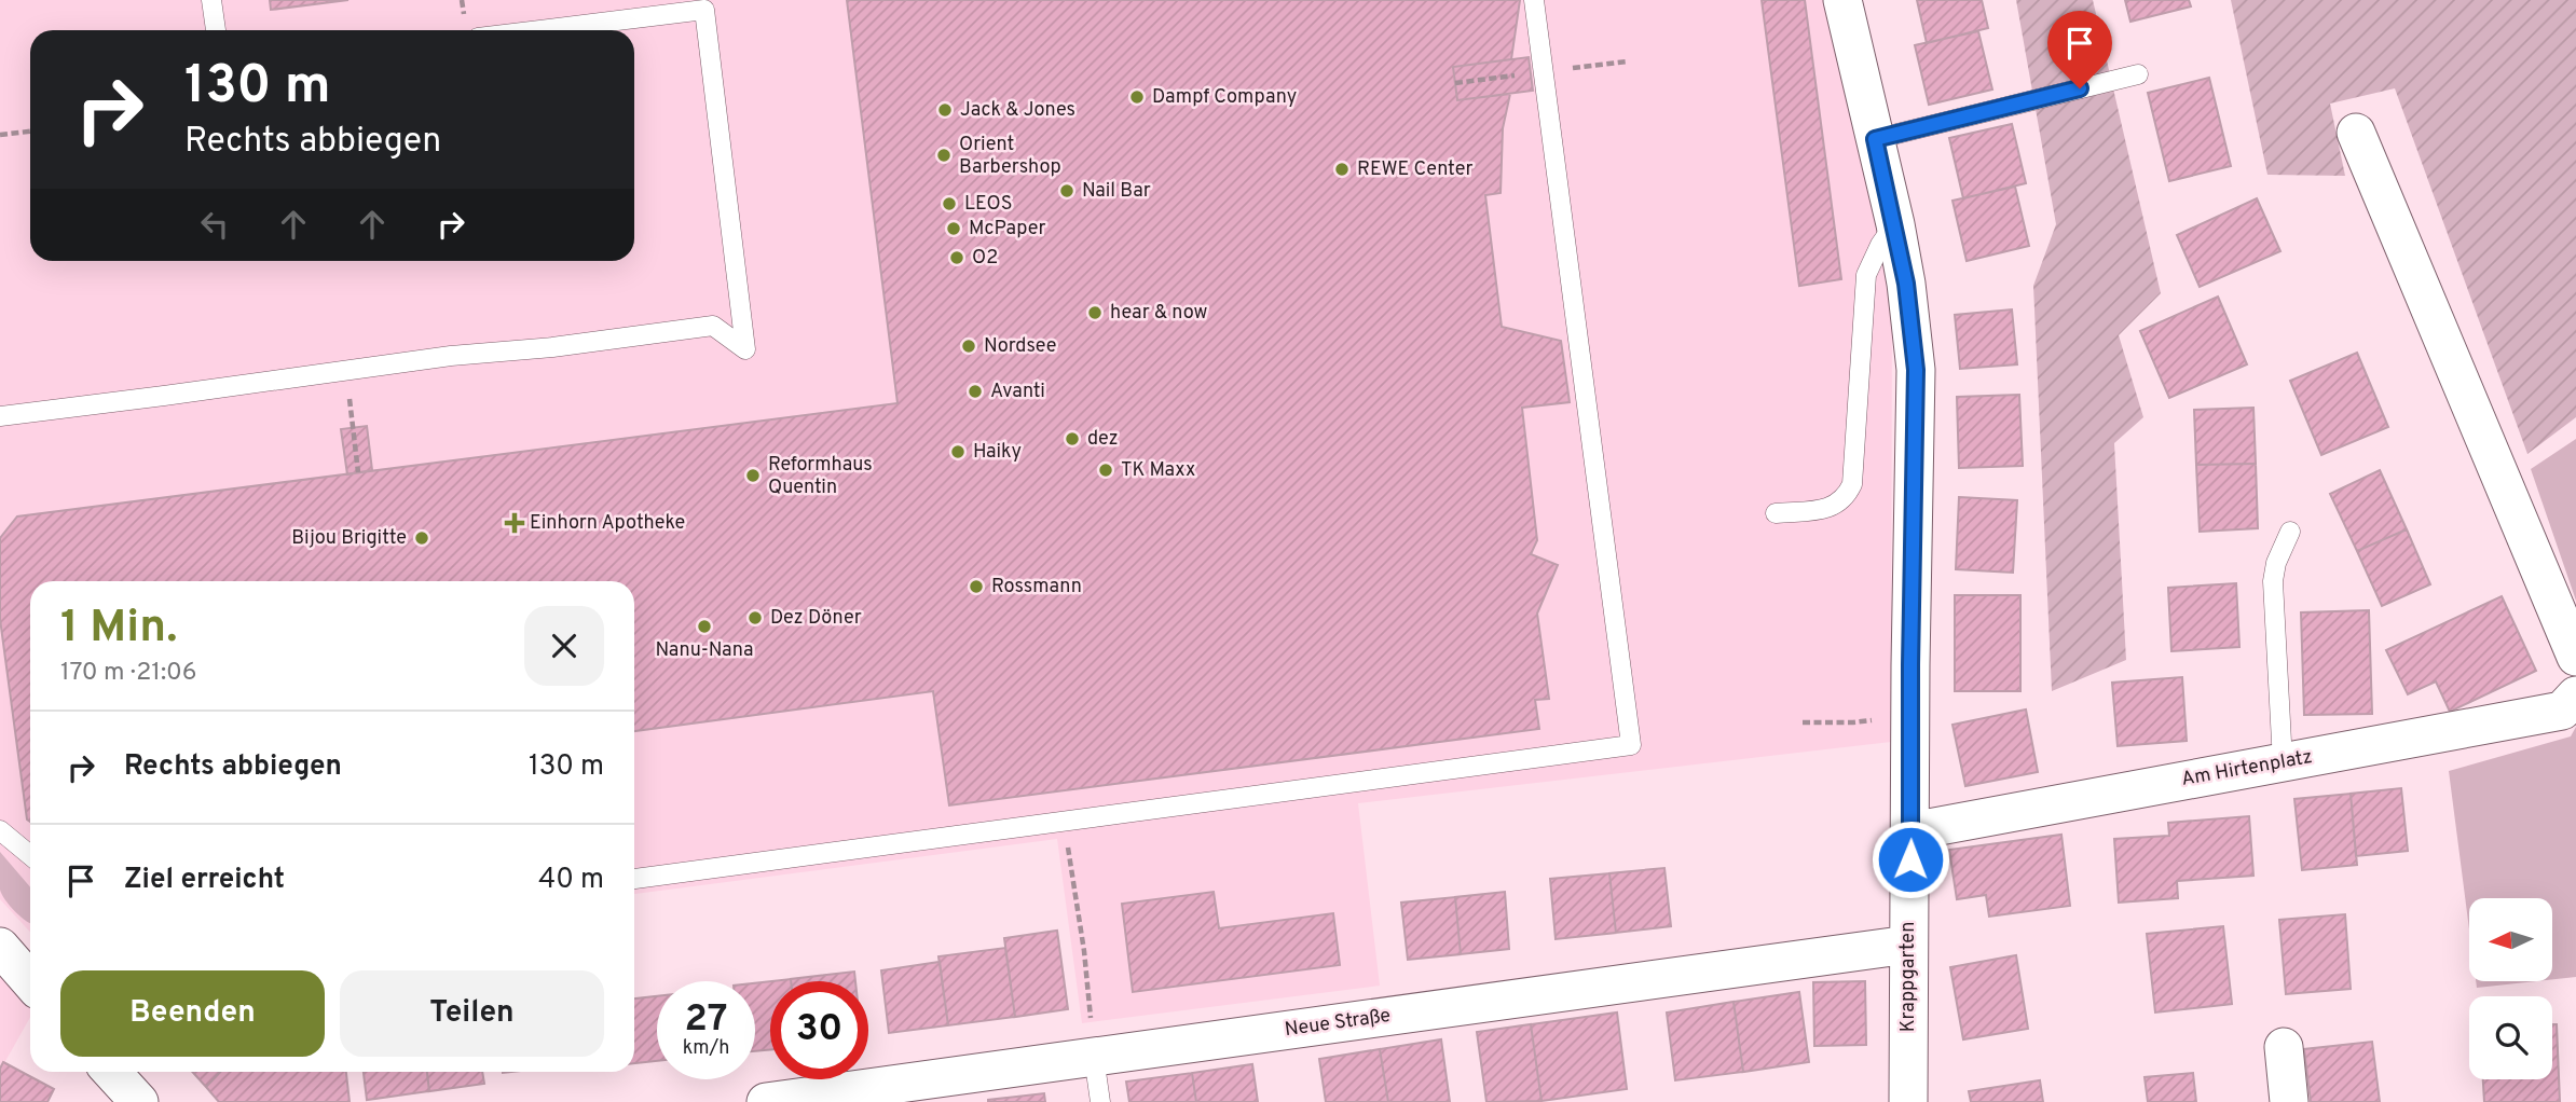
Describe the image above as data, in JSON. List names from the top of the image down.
{
  "streets": {
    "street": ["Am Hirtenplatz", "Krappgarten", "Neue Straße"]
  },
  "crossings": [
    ["Am Hirtenplatz", "Krappgarten"],
    ["Krappgarten", "Neue Straße"]
  ],
  "places": {
    "other": [
      "Dampf Company",
      "Jack & Jones",
      "Orient Barbershop",
      "REWE Center",
      "Nail Bar",
      "LEOS",
      "McPaper",
      "O2",
      "hear & now",
      "Nordsee",
      "Avanti",
      "dez",
      "Haiky",
      "TK Maxx",
      "Reformhaus Quentin",
      "Bijou Brigitte",
      "Rossmann",
      "Dez Döner",
      "Nanu-Nana"
    ],
    "health": ["Einhorn Apotheke"]
  },
  "north": "left",
  "page": {
    "turn": ["130 m", "Rechts abbiegen"],
    "heading": ["1 Min.", "170 m · 21:06"],
    "list": [
      {
        "name": "Rechts abbiegen",
        "value": "130 m"
      },
      {
        "name": "Ziel erreicht",
        "value": "40 m"
      }
    ],
    "buttons": ["Beenden", "Teilen"],
    "speed": "27 km/h",
    "limit": "30"
  }
}
